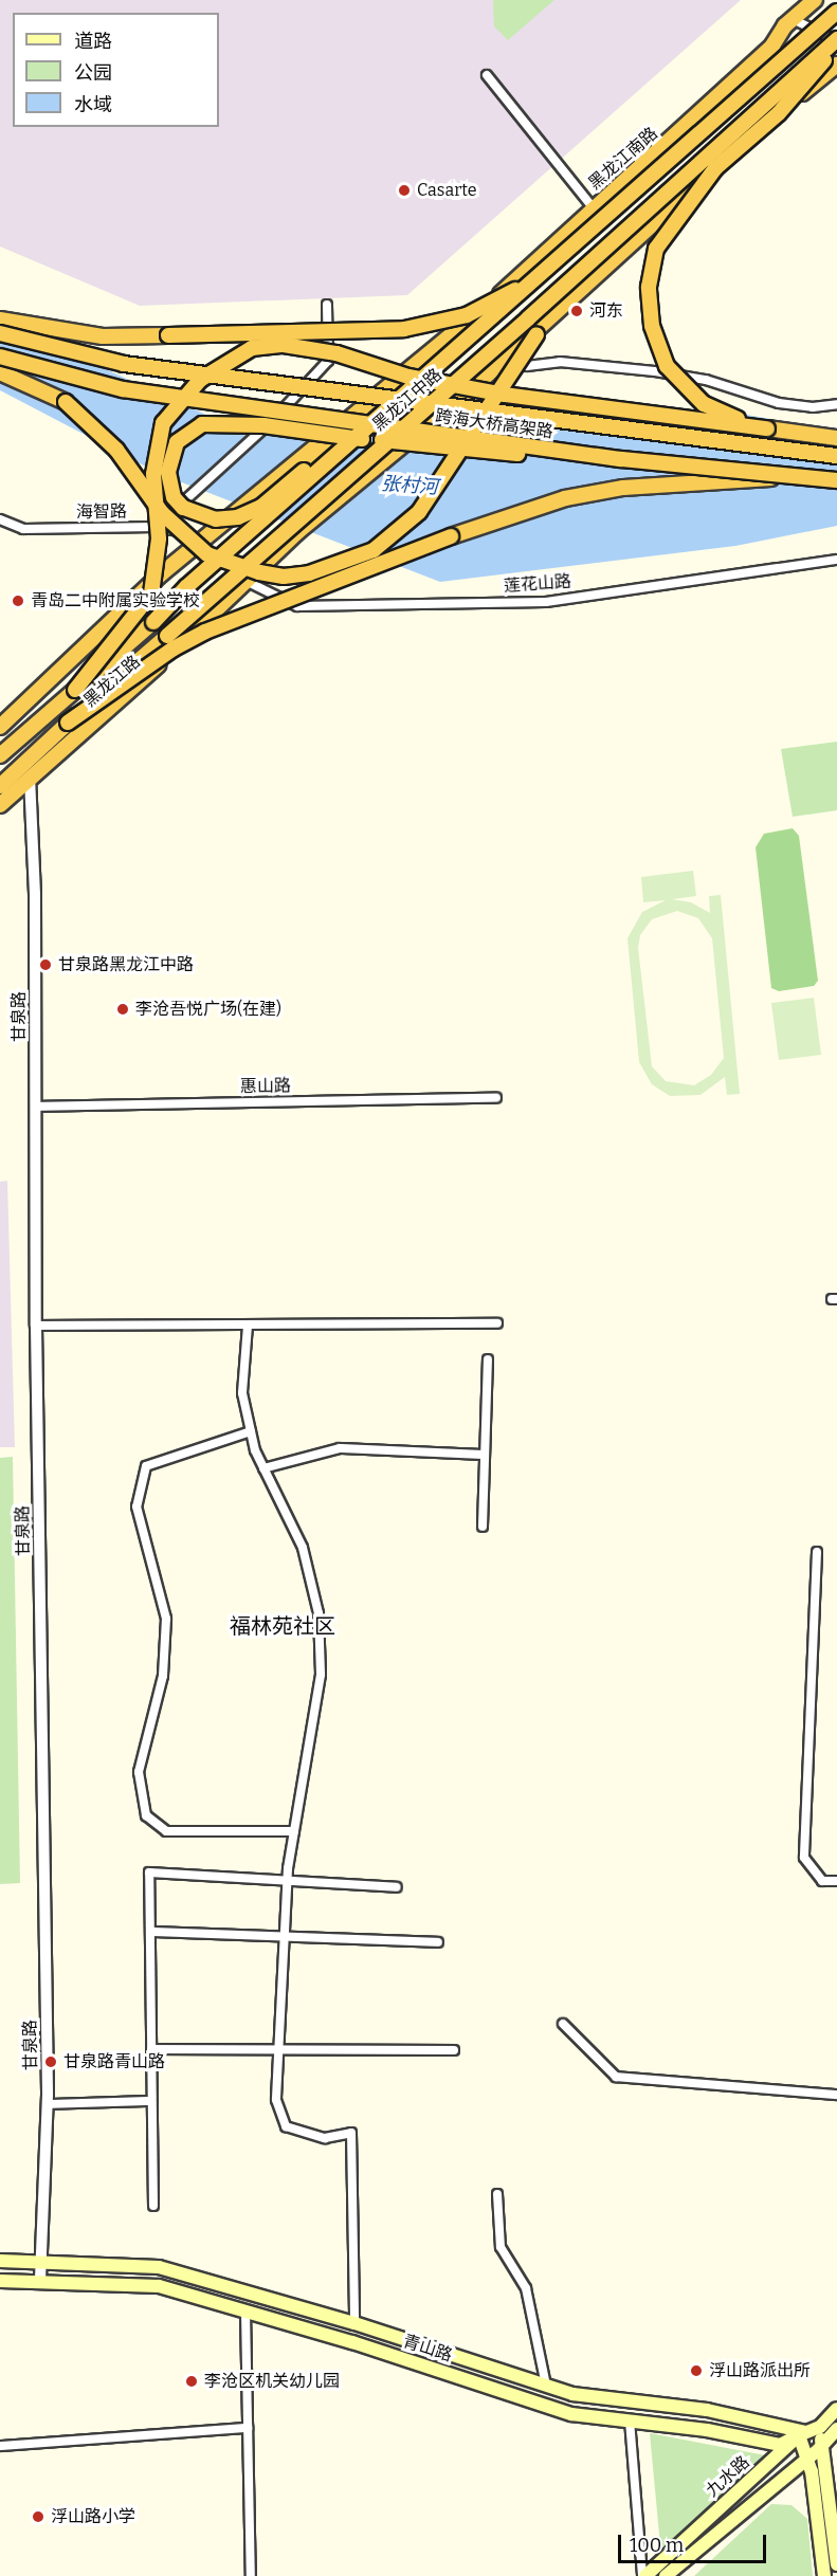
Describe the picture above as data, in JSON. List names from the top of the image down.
{
  "streets": {
    "highway": [
      "黑龙江南路",
      "黑龙江中路",
      "跨海大桥高架路",
      "黑龙江路"
    ],
    "main road": ["青山路", "九水路"],
    "street": [
      "海智路",
      "莲花山路",
      "甘泉路",
      "惠山路"
    ]
  },
  "crossings": [
    ["黑龙江南路", "黑龙江中路"],
    ["黑龙江中路", "海智路"],
    ["黑龙江中路", "莲花山路"],
    ["黑龙江中路", "黑龙江路"],
    ["海智路", "莲花山路"],
    ["莲花山路", "黑龙江路"],
    ["黑龙江路", "甘泉路"],
    ["甘泉路", "惠山路"],
    ["甘泉路", "青山路"],
    ["青山路", "九水路"]
  ],
  "districts": ["福林苑社区"],
  "water": ["张村河"],
  "places": [
    "Casarte",
    "河东",
    "青岛二中附属实验学校",
    "甘泉路黑龙江中路",
    "李沧吾悦广场(在建)",
    "甘泉路青山路",
    "浮山路派出所",
    "李沧区机关幼儿园",
    "浮山路小学"
  ],
  "legend": ["道路", "公园", "水域"],
  "scale_bar": "100 m"
}
